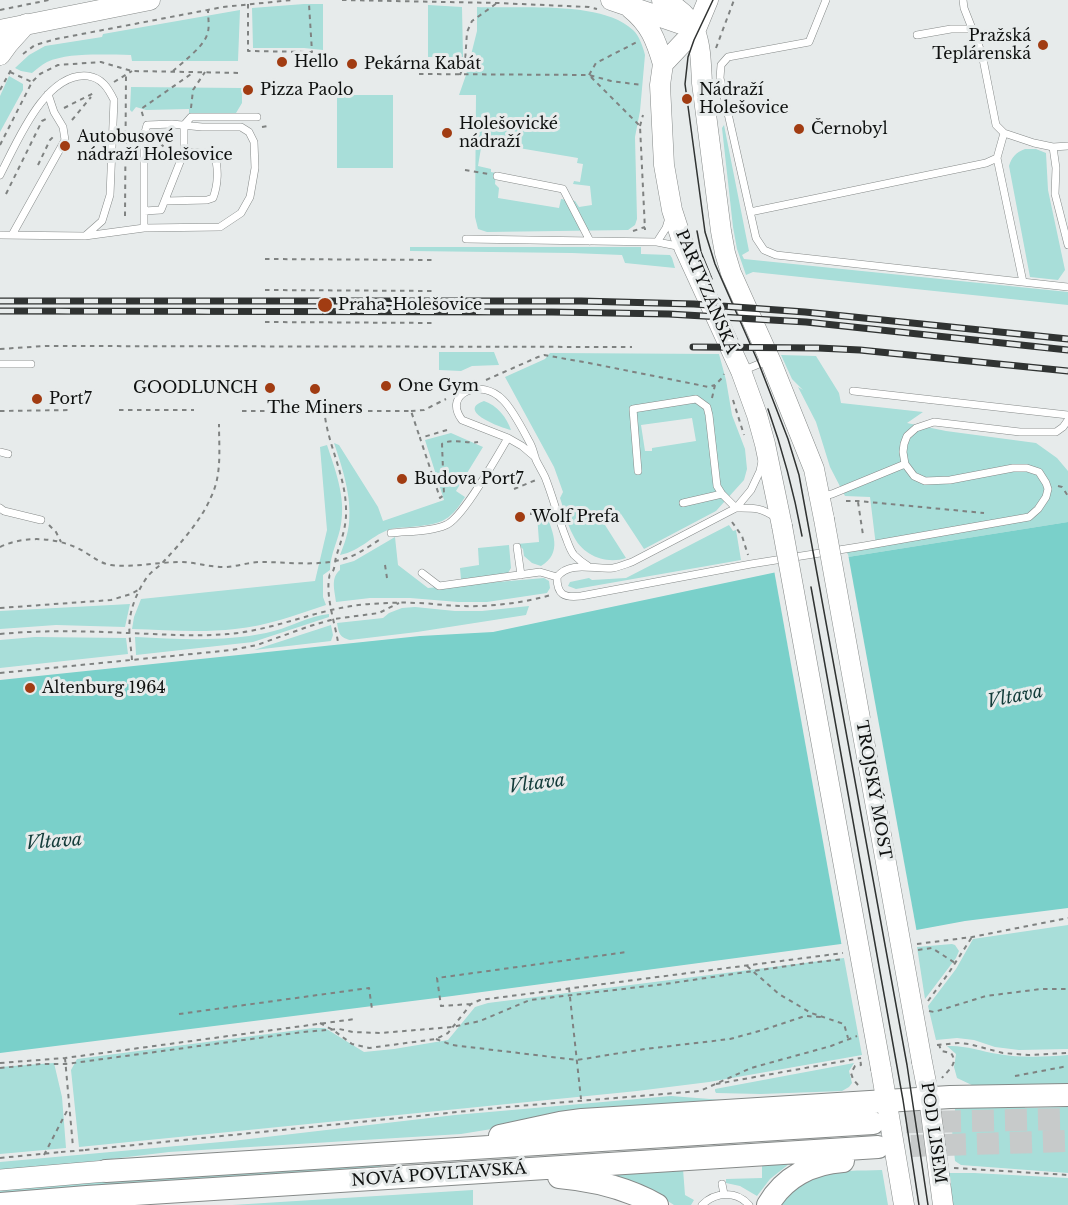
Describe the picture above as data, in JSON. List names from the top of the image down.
{
  "streets": {
    "highway": ["NOVÁ POVLTAVSKÁ"],
    "main road": ["PARTYZÁNSKÁ", "TROJSKÝ MOST", "POD LISEM"]
  },
  "crossings": [
    ["PARTYZÁNSKÁ", "TROJSKÝ MOST"],
    ["TROJSKÝ MOST", "POD LISEM"]
  ],
  "water": ["Vltava"],
  "places": [
    "Pražská Teplárenská",
    "Hello",
    "Pekárna Kabát",
    "Pizza Paolo",
    "Nádraží Holešovice",
    "Černobyl",
    "Holešovické nádraží",
    "Autobusové nádraží Holešovice",
    "Praha-Holešovice",
    "One Gym",
    "GOODLUNCH",
    "The Miners",
    "Port7",
    "Budova Port7",
    "Wolf Prefa",
    "Altenburg 1964"
  ]
}
